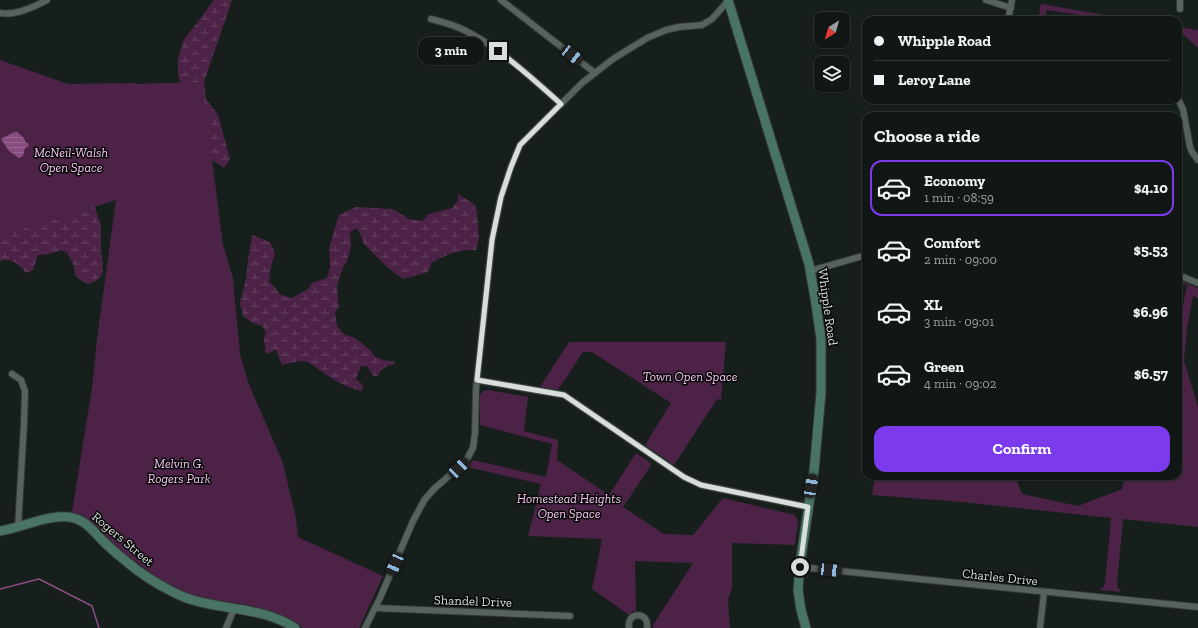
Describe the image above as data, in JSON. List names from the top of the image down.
{
  "streets": {
    "main road": ["Whipple Road", "Rogers Street"],
    "street": ["Charles Drive", "Shandel Drive"]
  },
  "crossings": [
    ["Whipple Road", "Charles Drive"]
  ],
  "parks": [
    "McNeil-Walsh Open Space",
    "Town Open Space",
    "Melvin G. Rogers Park",
    "Homestead Heights Open Space"
  ],
  "north": "bottom left",
  "page": {
    "banner": ["Whipple Road", "Leroy Lane"],
    "bubble": "3 min",
    "heading": "Choose a ride",
    "list": [
      {
        "name": "Economy",
        "note": "1 min · 08:59",
        "value": "$4.10"
      },
      {
        "name": "Comfort",
        "note": "2 min · 09:00",
        "value": "$5.53"
      },
      {
        "name": "XL",
        "note": "3 min · 09:01",
        "value": "$6.96"
      },
      {
        "name": "Green",
        "note": "4 min · 09:02",
        "value": "$6.57"
      }
    ],
    "buttons": "Confirm"
  }
}
